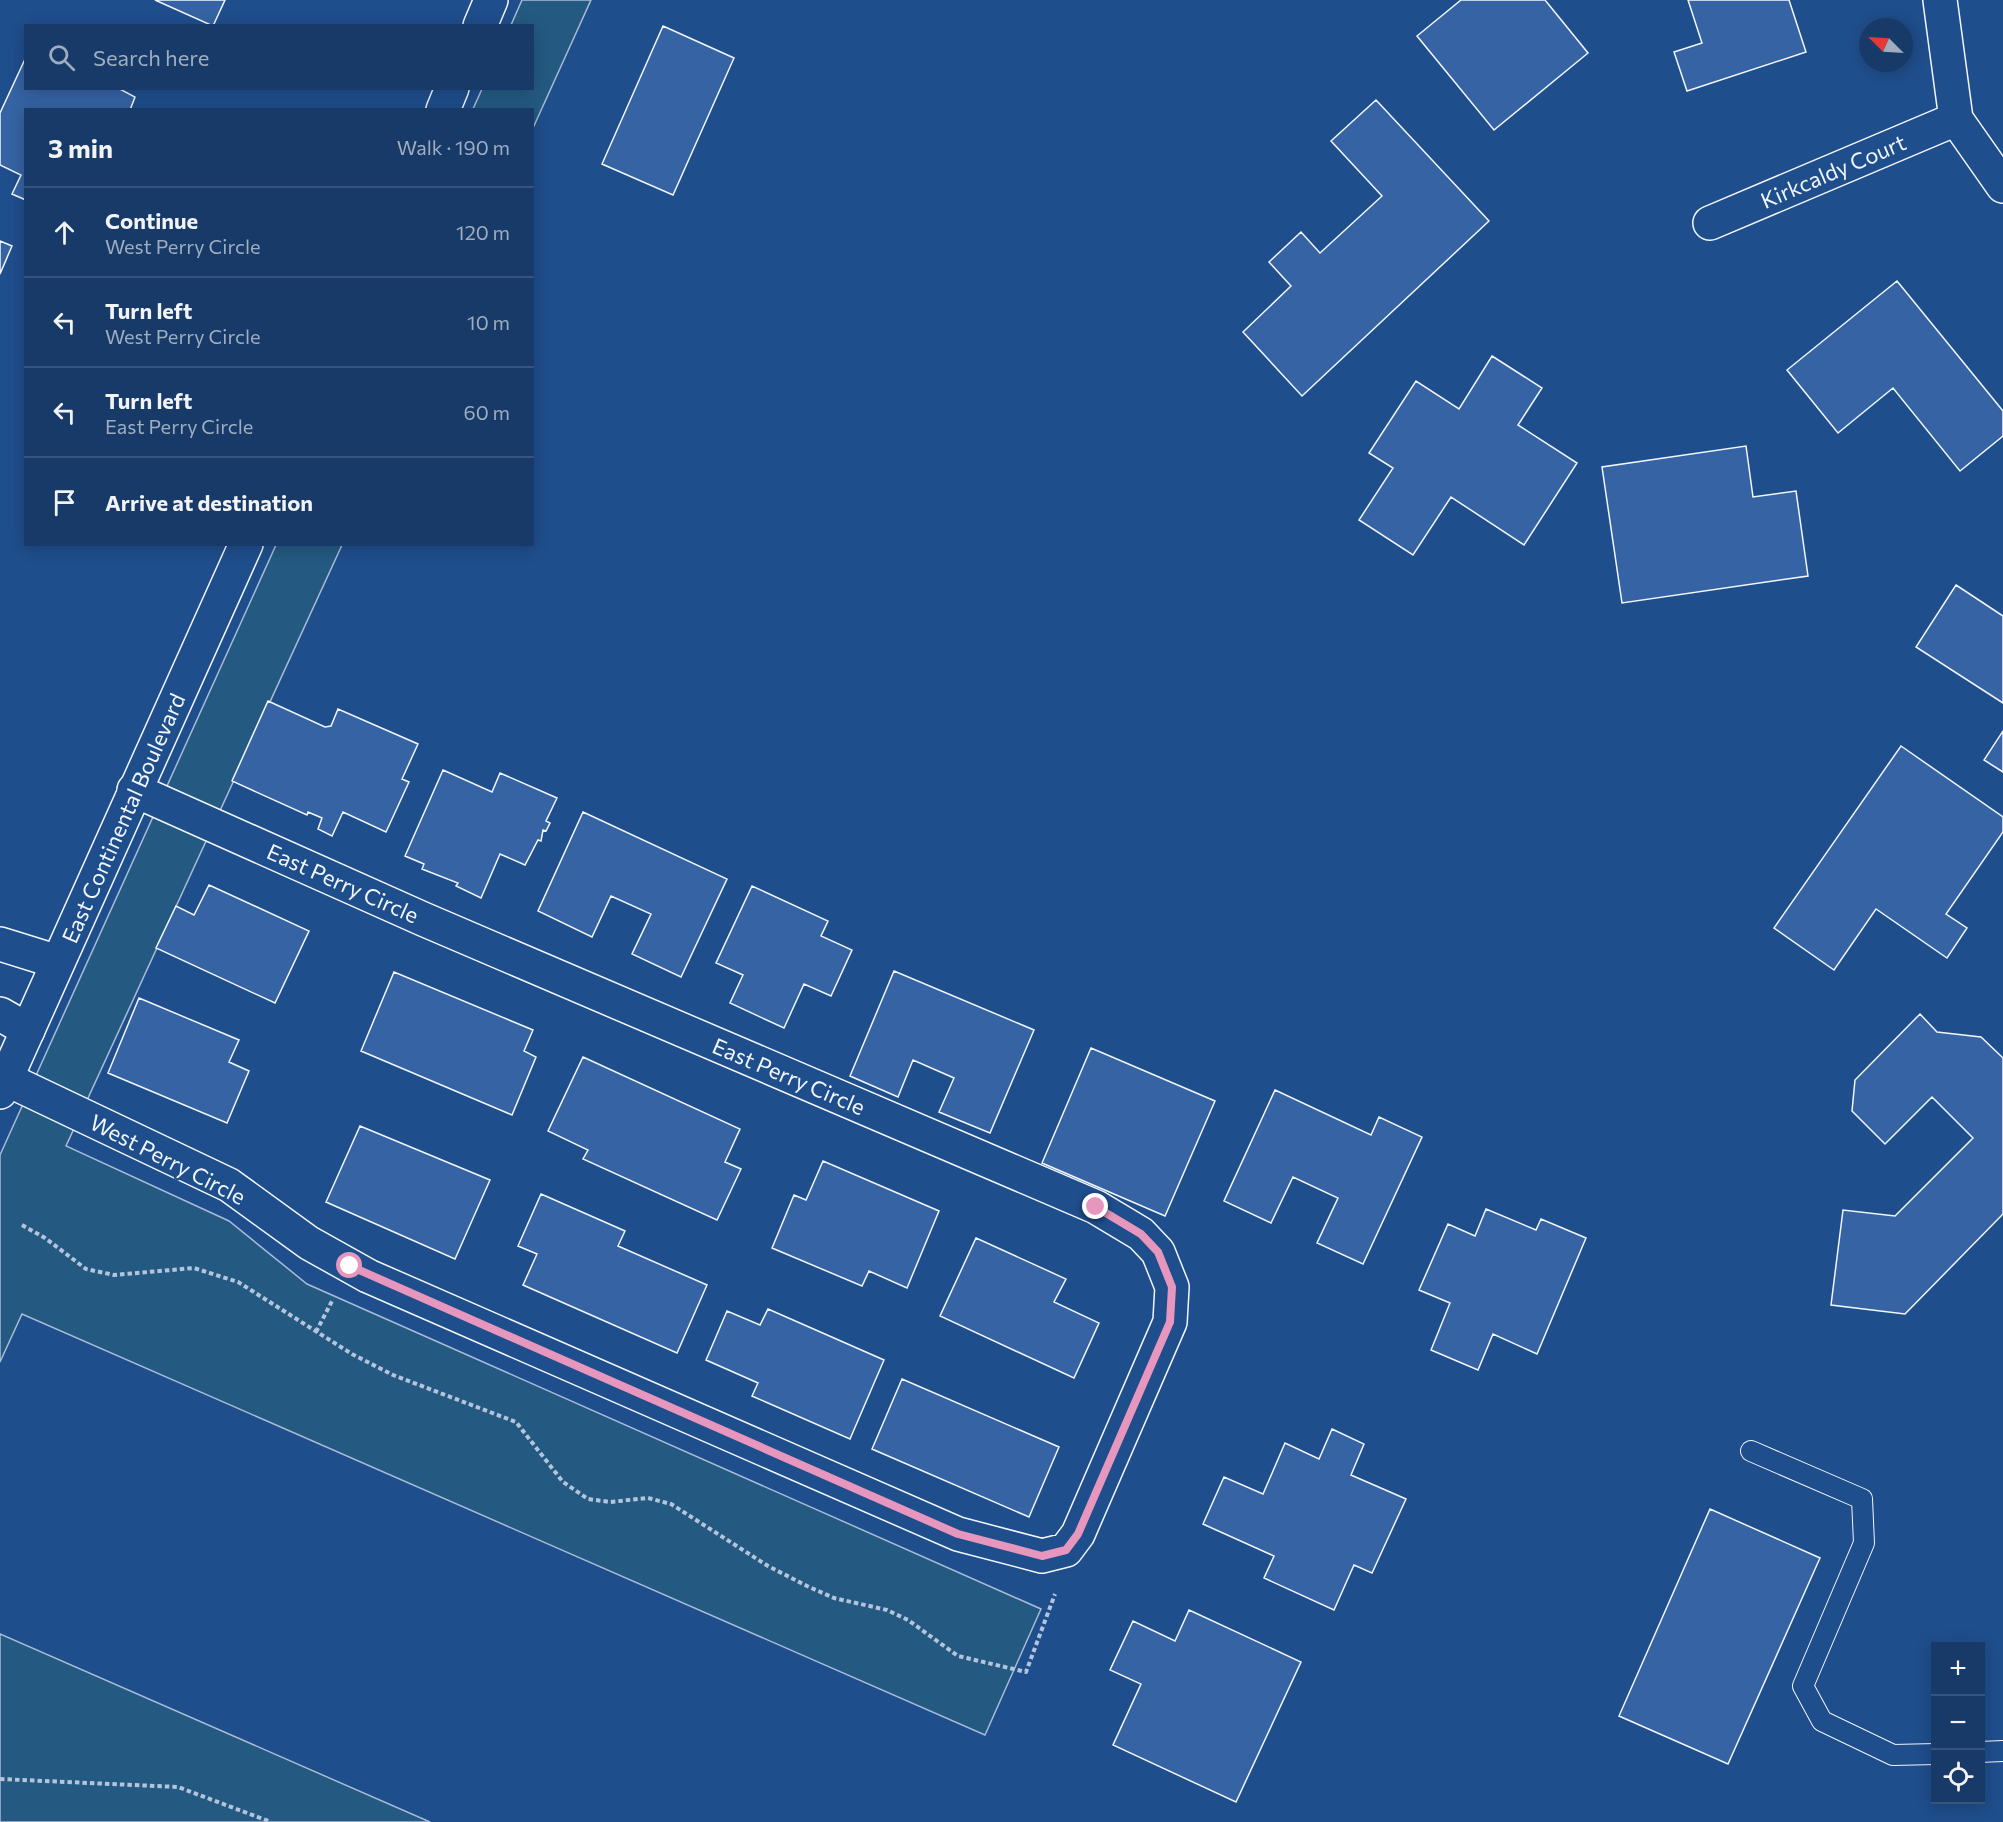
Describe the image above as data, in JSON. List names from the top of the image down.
{
  "streets": {
    "street": [
      "Kirkcaldy Court",
      "East Continental Boulevard",
      "East Perry Circle",
      "West Perry Circle"
    ]
  },
  "crossings": [
    ["East Continental Boulevard", "East Perry Circle"],
    ["East Continental Boulevard", "West Perry Circle"],
    ["East Perry Circle", "West Perry Circle"]
  ],
  "north": "top left",
  "page": {
    "search": "Search here",
    "heading": ["3 min", "Walk · 190 m"],
    "list": [
      ["Continue", "West Perry Circle", "120 m"],
      ["Turn left", "West Perry Circle", "10 m"],
      ["Turn left", "East Perry Circle", "60 m"],
      "Arrive at destination"
    ],
    "map_buttons": ["+", "−"]
  }
}
